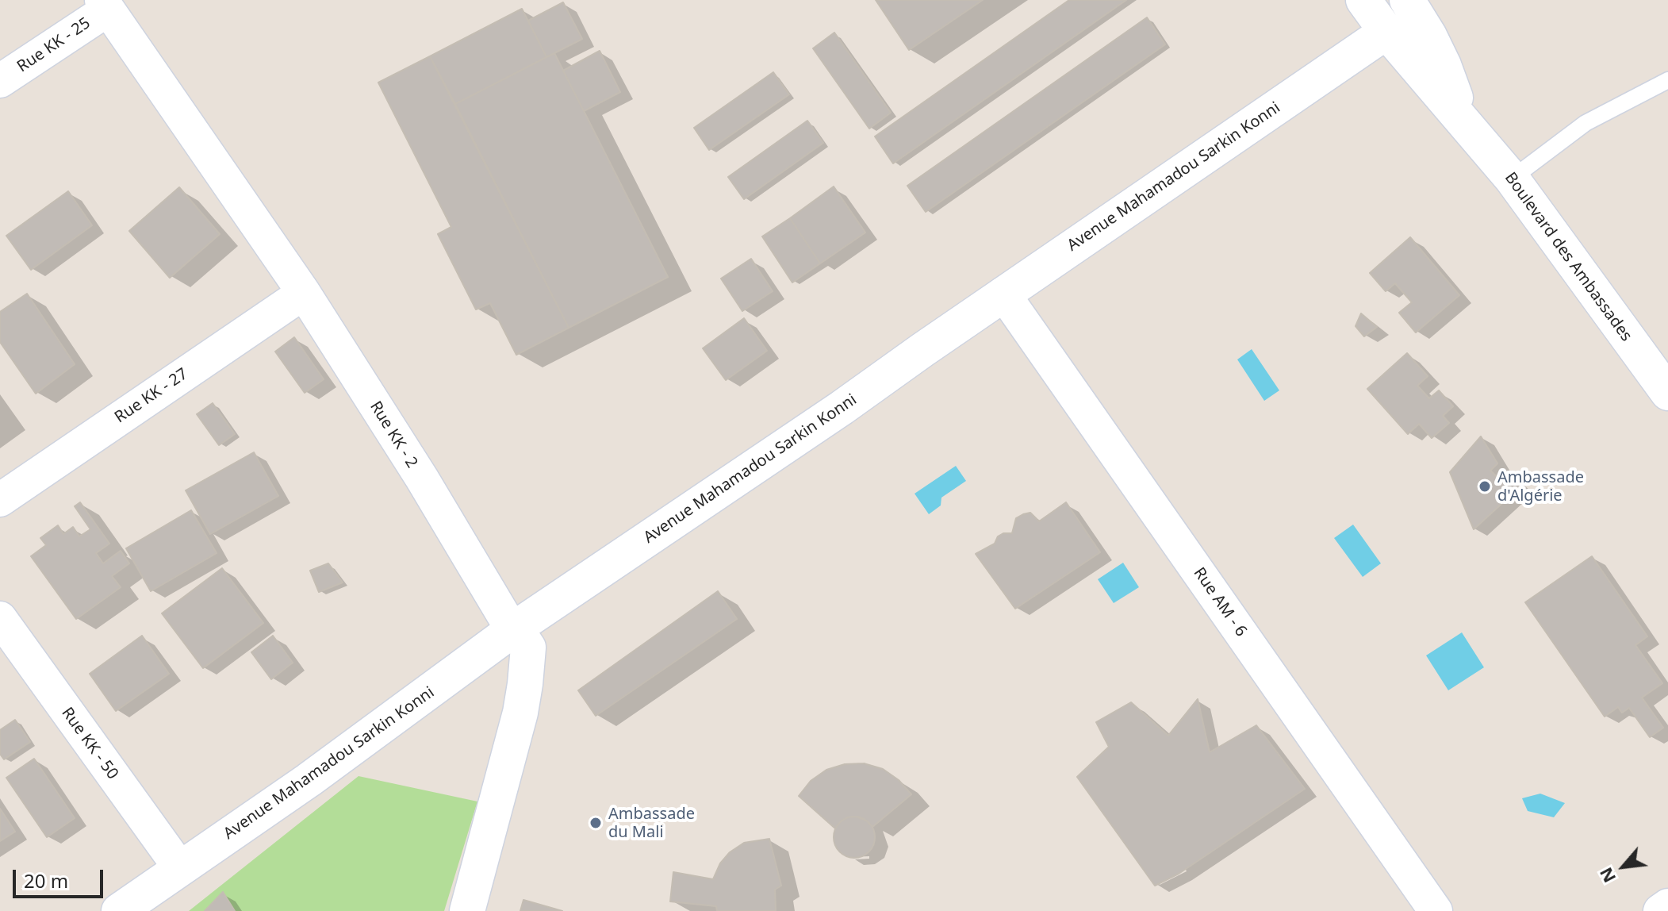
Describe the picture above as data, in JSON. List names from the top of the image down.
{
  "streets": {
    "street": [
      "Rue KK - 25",
      "Avenue Mahamadou Sarkin Konni",
      "Boulevard des Ambassades",
      "Rue KK - 27",
      "Rue KK - 2",
      "Rue AM - 6",
      "Rue KK - 50"
    ]
  },
  "crossings": [
    ["Rue KK - 25", "Rue KK - 2"],
    ["Avenue Mahamadou Sarkin Konni", "Boulevard des Ambassades"],
    ["Avenue Mahamadou Sarkin Konni", "Rue KK - 2"],
    ["Avenue Mahamadou Sarkin Konni", "Rue AM - 6"],
    ["Avenue Mahamadou Sarkin Konni", "Rue KK - 50"],
    ["Rue KK - 27", "Rue KK - 2"]
  ],
  "places": ["Ambassade d'Algérie", "Ambassade du Mali"],
  "scale_bar": "20 m",
  "north": "bottom left"
}
